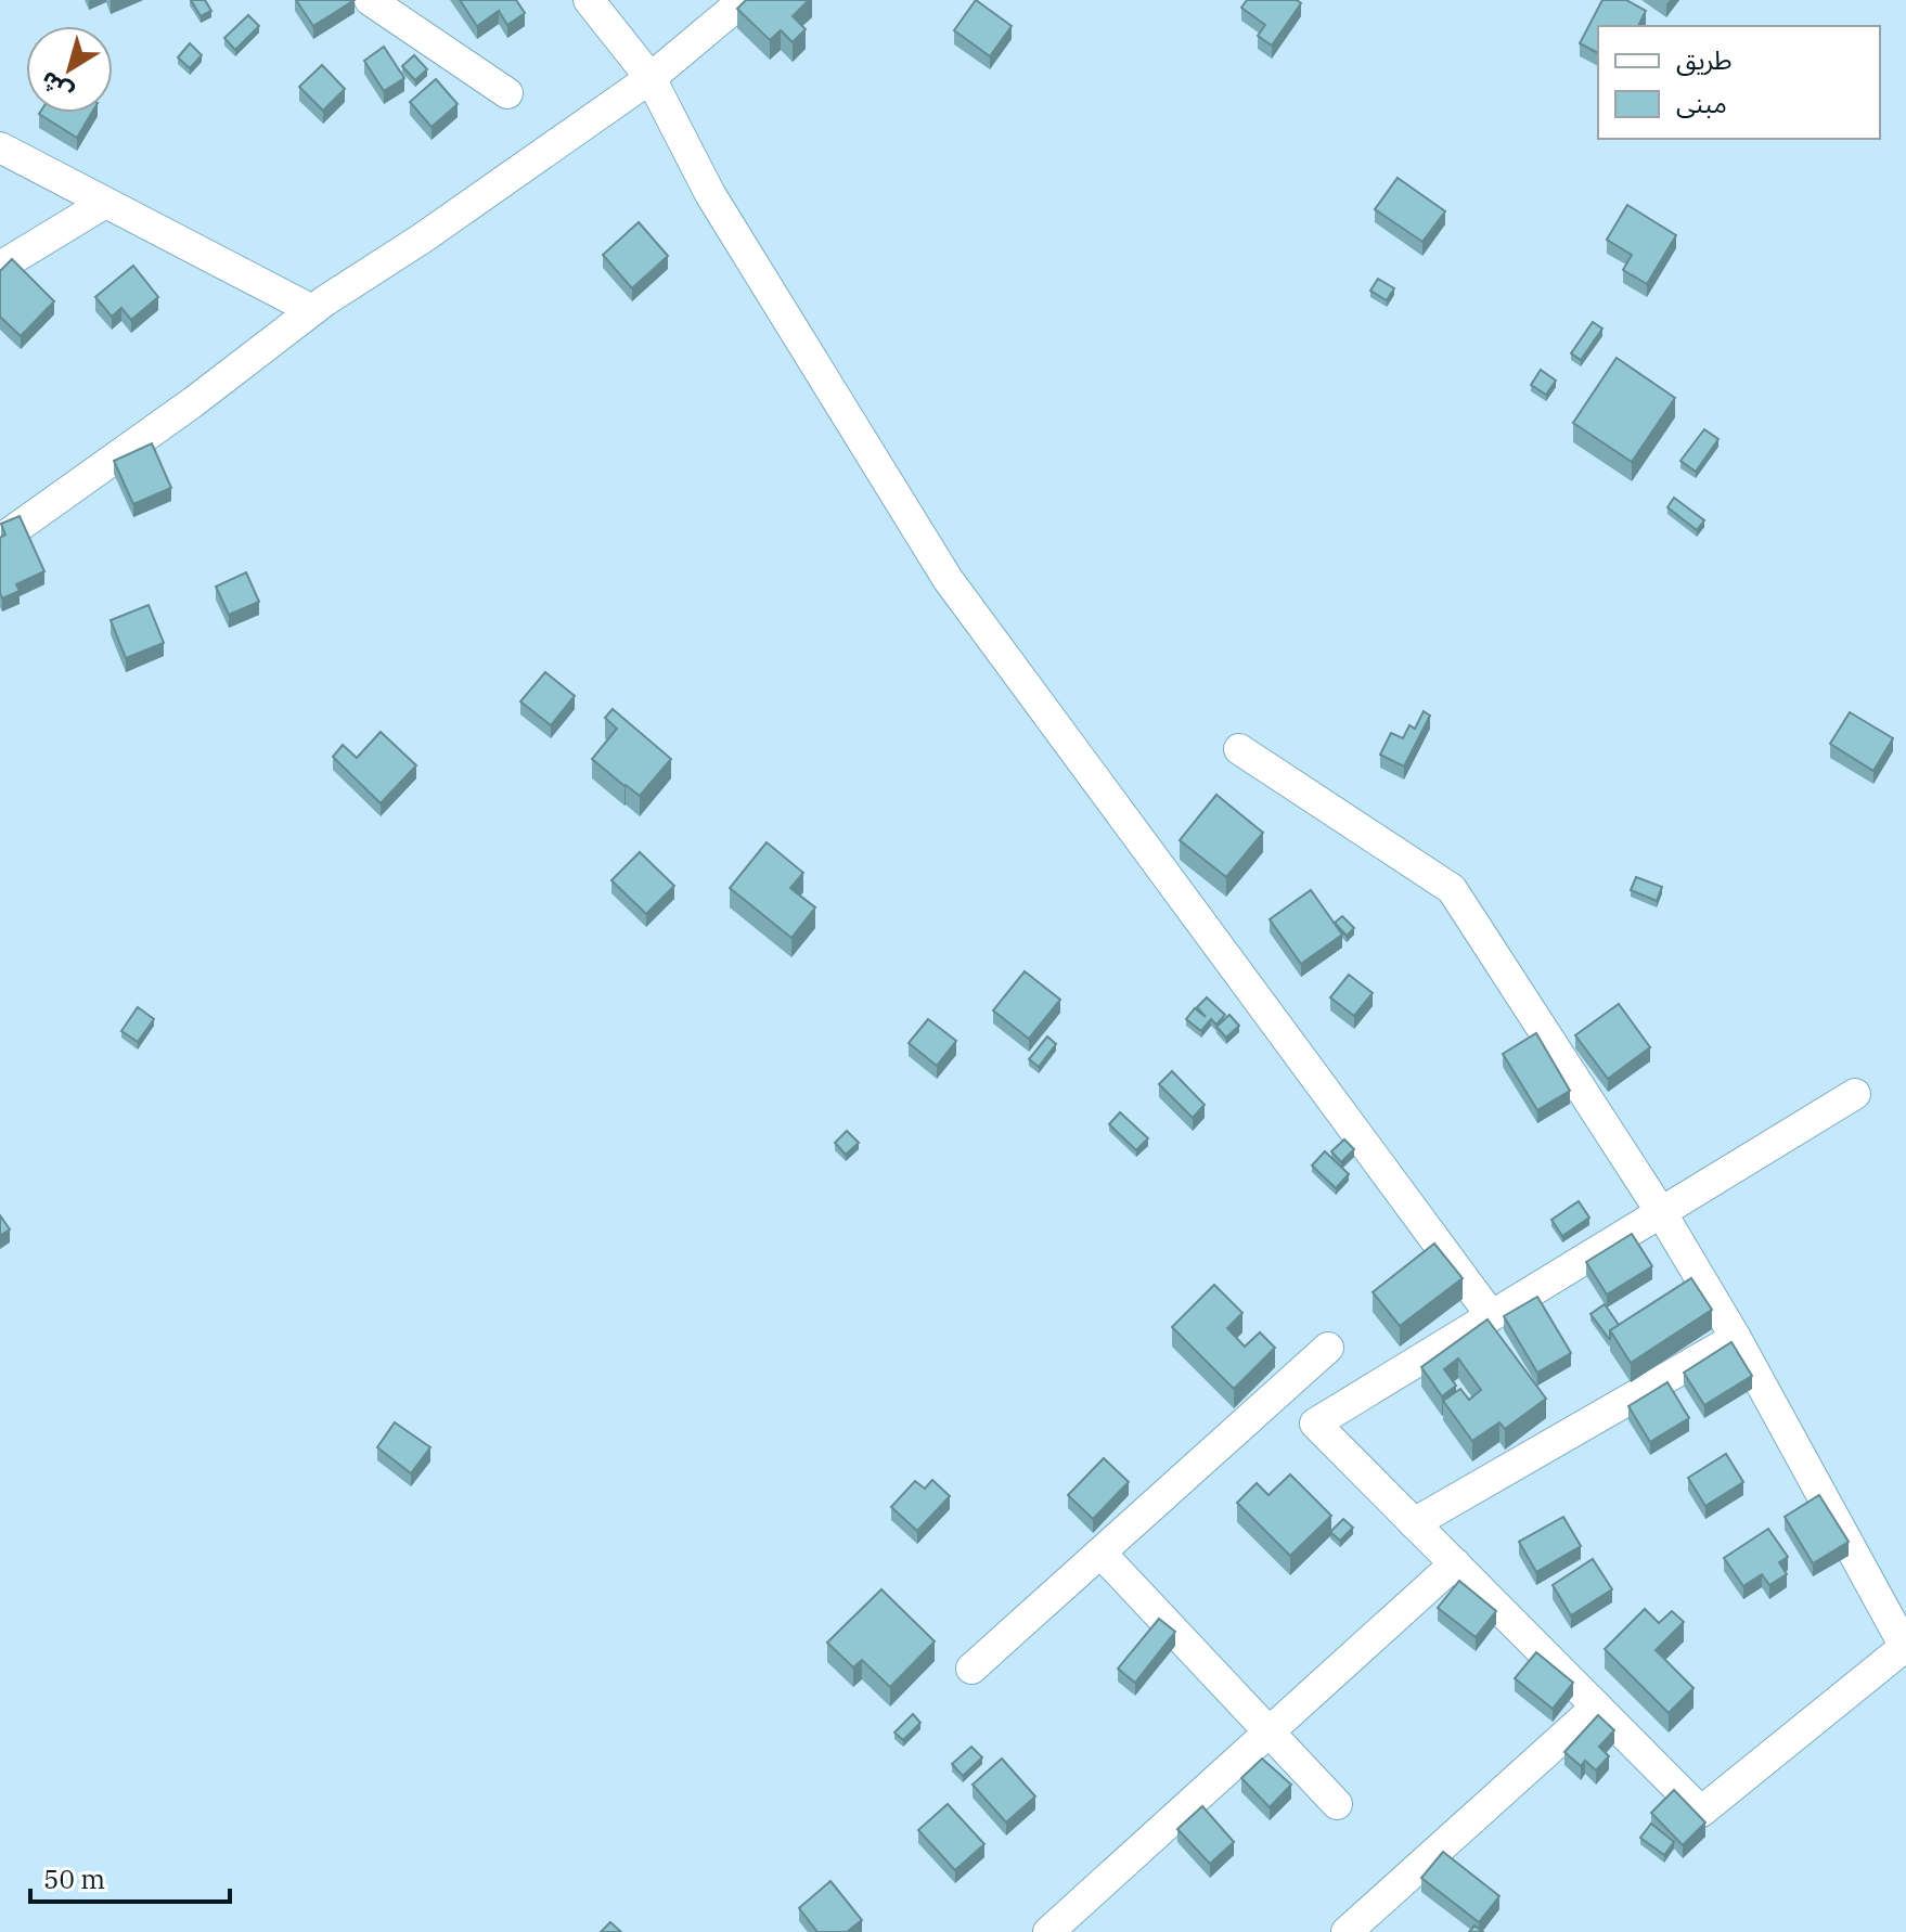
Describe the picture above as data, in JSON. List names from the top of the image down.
{
  "legend": ["طريق", "مبنى"],
  "scale_bar": "50 m",
  "north": "bottom left"
}
